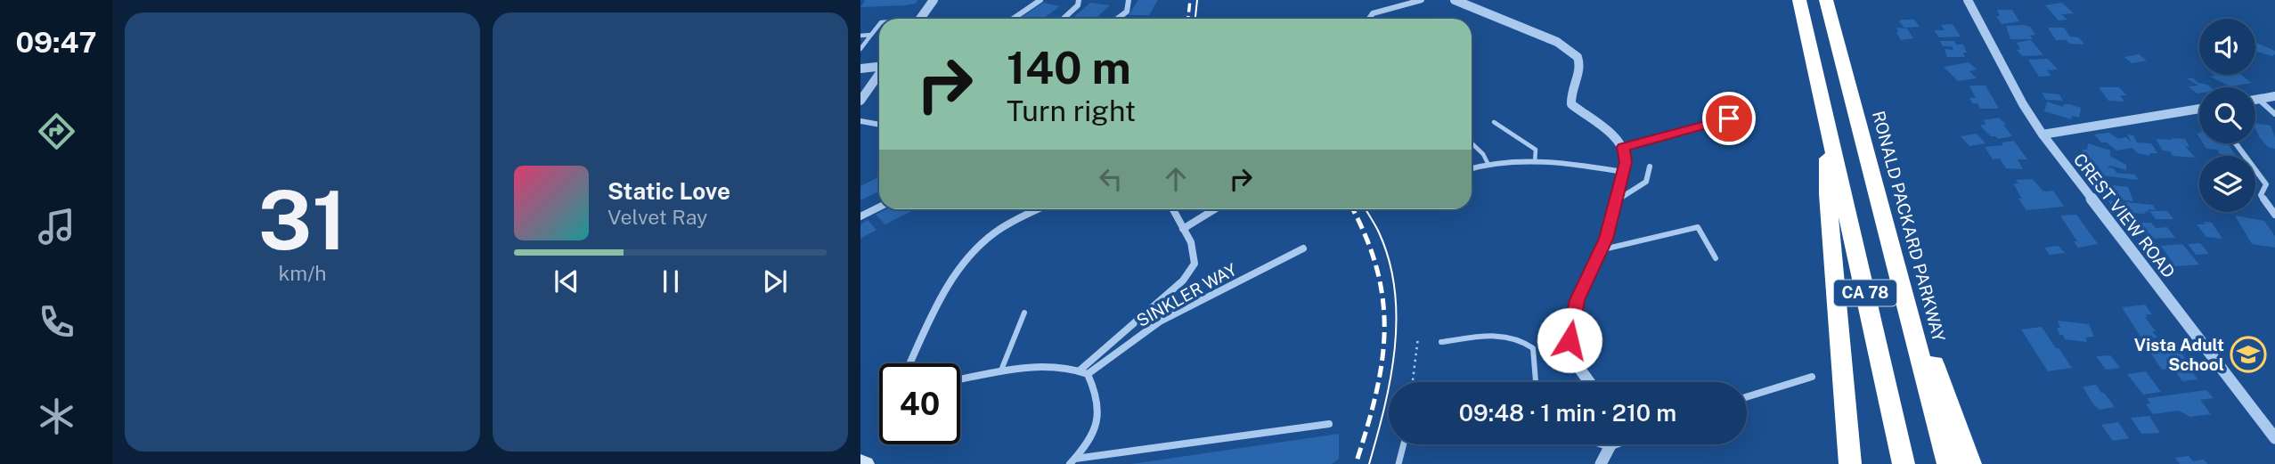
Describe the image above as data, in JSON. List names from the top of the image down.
{
  "streets": {
    "highway": ["RONALD PACKARD PARKWAY", "CA 78"],
    "street": ["CREST VIEW ROAD", "SINKLER WAY"]
  },
  "places": {
    "school or university": ["Vista Adult School"]
  },
  "page": {
    "tabs": "09:47",
    "tile": ["31", "km/h"],
    "turn": ["140 m", "Turn right"],
    "song": ["Static Love", "Velvet Ray"],
    "limit": "40",
    "trip": "09:48 · 1 min · 210 m"
  }
}
